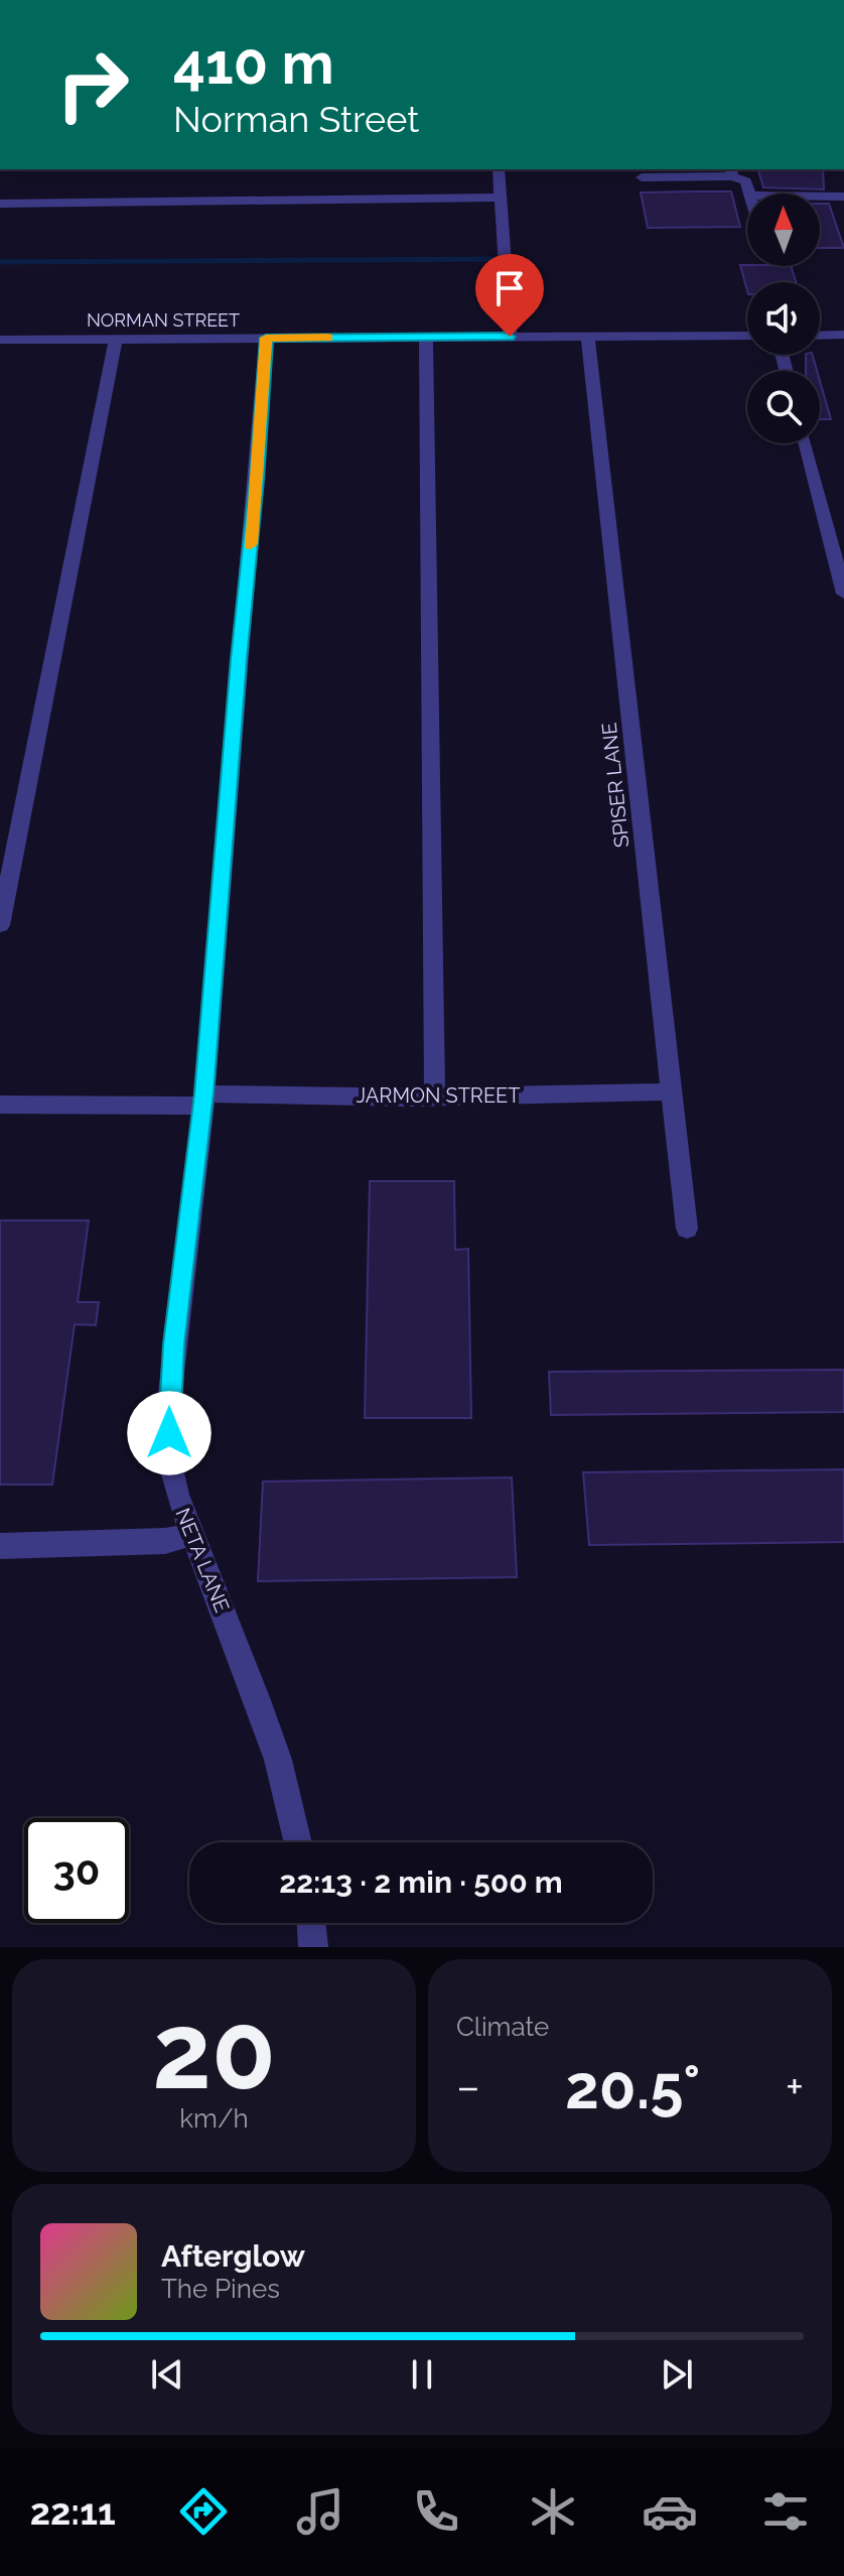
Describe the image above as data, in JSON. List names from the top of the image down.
{
  "streets": {
    "street": [
      "NORMAN STREET",
      "SPISER LANE",
      "JARMON STREET",
      "NETA LANE"
    ]
  },
  "crossings": [
    ["NORMAN STREET", "SPISER LANE"],
    ["NORMAN STREET", "NETA LANE"],
    ["SPISER LANE", "JARMON STREET"],
    ["JARMON STREET", "NETA LANE"]
  ],
  "north": "top",
  "page": {
    "turn": ["410 m", "Norman Street"],
    "limit": "30",
    "trip": "22:13 · 2 min · 500 m",
    "tile": [
      ["20", "km/h"],
      "Climate"
    ],
    "heat": ["−", "20.5°", "+"],
    "song": ["Afterglow", "The Pines"],
    "tabs": "22:11"
  }
}
